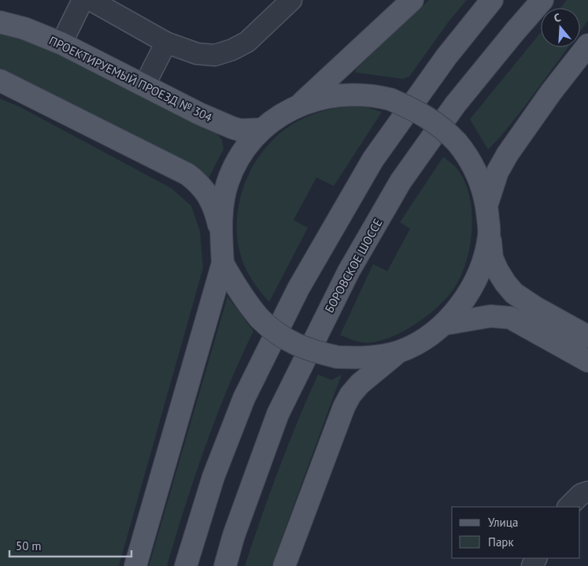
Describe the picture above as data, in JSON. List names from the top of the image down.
{
  "streets": {
    "main road": ["ПРОЕКТИРУЕМЫЙ ПРОЕЗД № 304", "БОРОВСКОЕ ШОССЕ"]
  },
  "legend": ["Улица", "Парк"],
  "scale_bar": "50 m",
  "north": "top"
}
